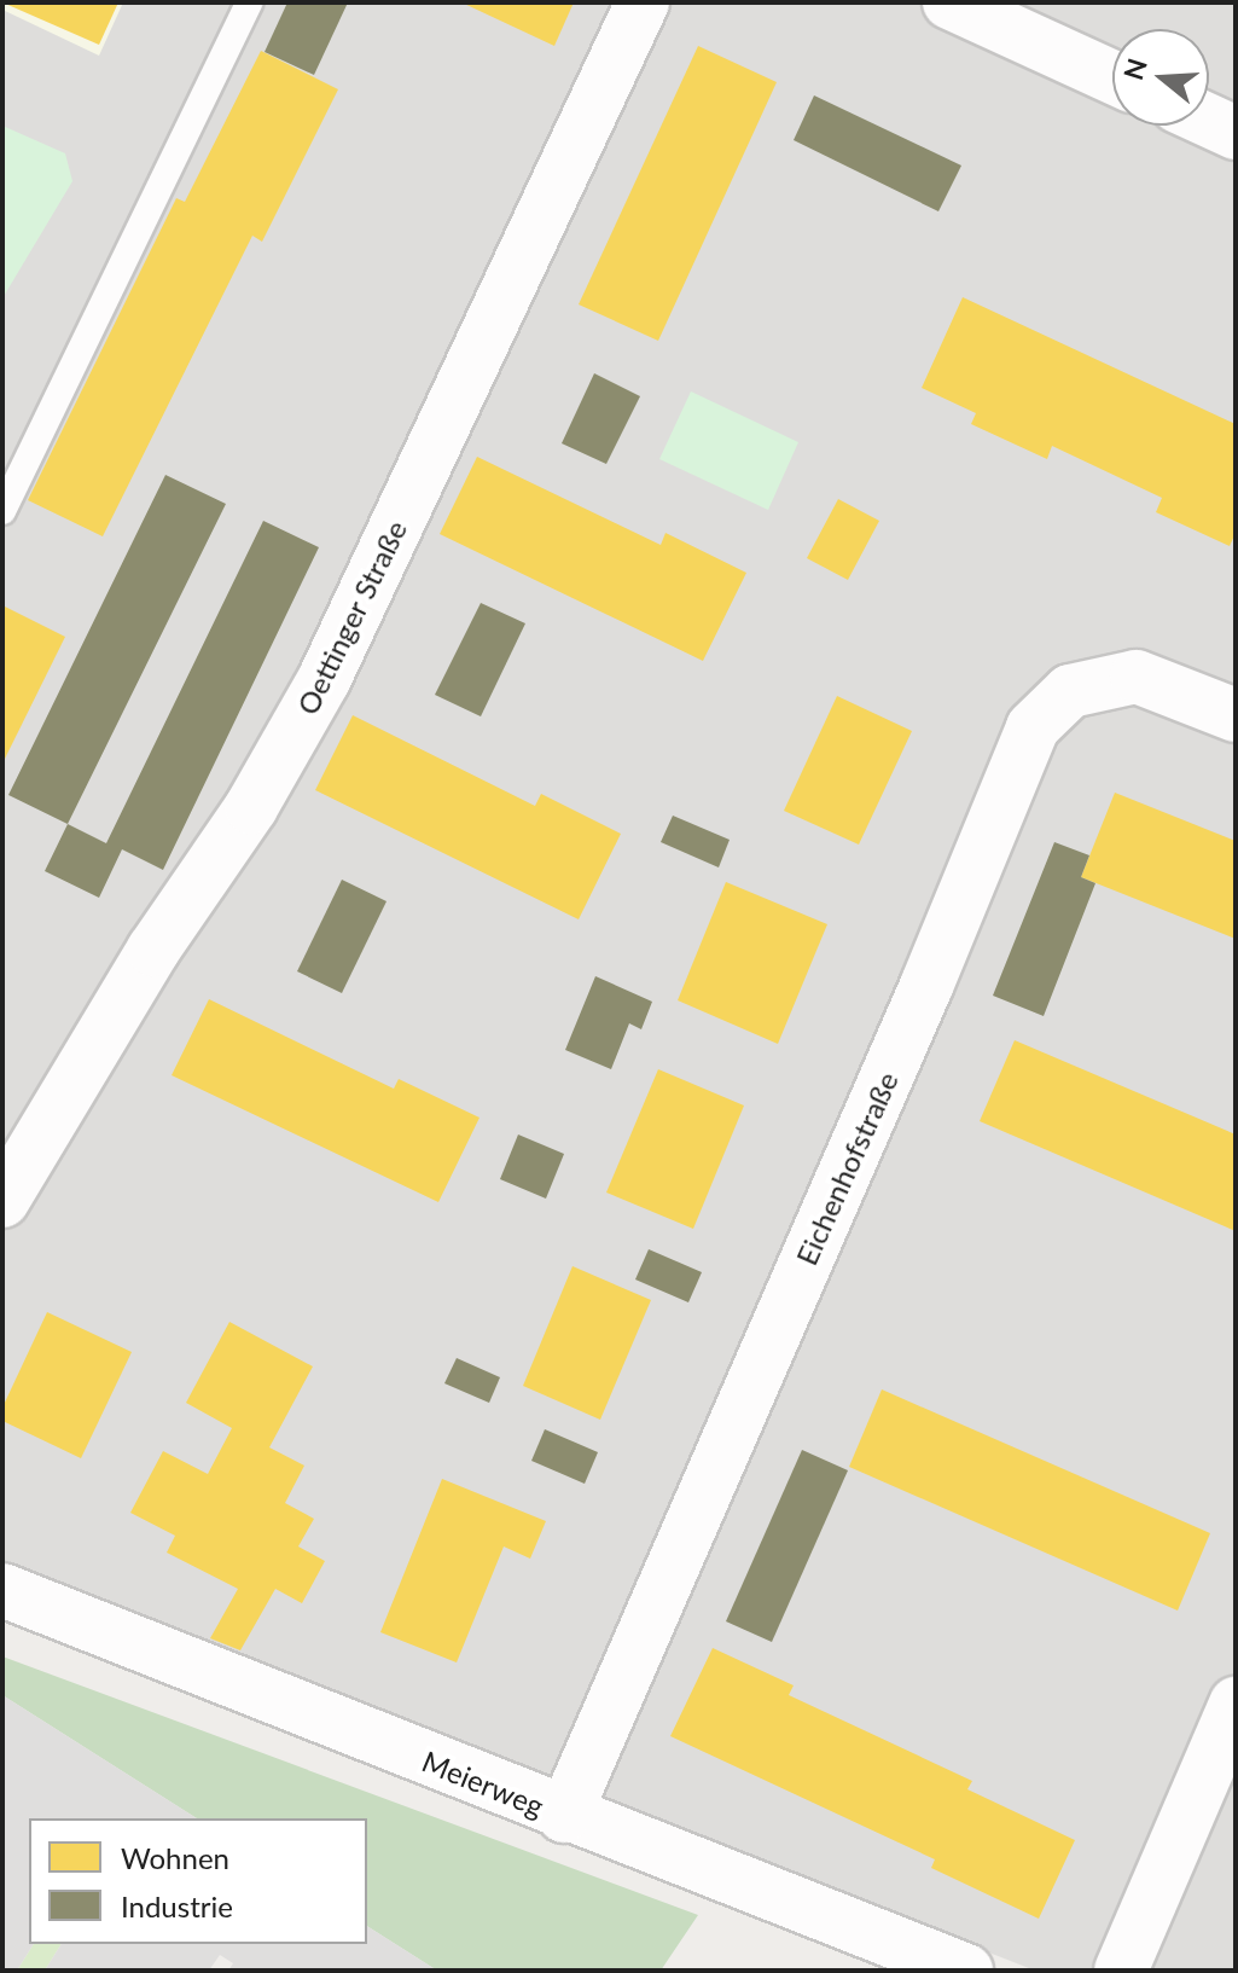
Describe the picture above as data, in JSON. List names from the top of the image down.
{
  "streets": {
    "street": ["Oettinger Straße", "Eichenhofstraße", "Meierweg"]
  },
  "crossings": [
    ["Eichenhofstraße", "Meierweg"]
  ],
  "legend": ["Wohnen", "Industrie"],
  "north": "left"
}
